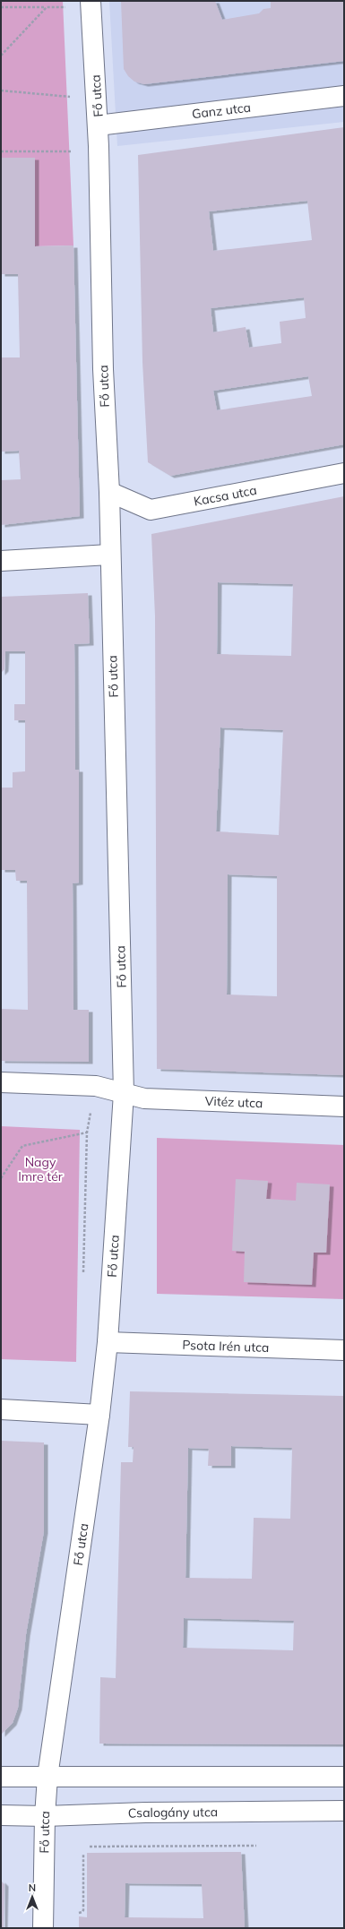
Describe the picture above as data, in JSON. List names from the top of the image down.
{
  "streets": {
    "street": [
      "Fő utca",
      "Ganz utca",
      "Kacsa utca",
      "Vitéz utca",
      "Psota Irén utca",
      "Csalogány utca"
    ]
  },
  "crossings": [
    ["Fő utca", "Ganz utca"],
    ["Fő utca", "Kacsa utca"],
    ["Fő utca", "Vitéz utca"],
    ["Fő utca", "Psota Irén utca"],
    ["Fő utca", "Csalogány utca"]
  ],
  "parks": ["Nagy Imre tér"],
  "north": "top"
}
